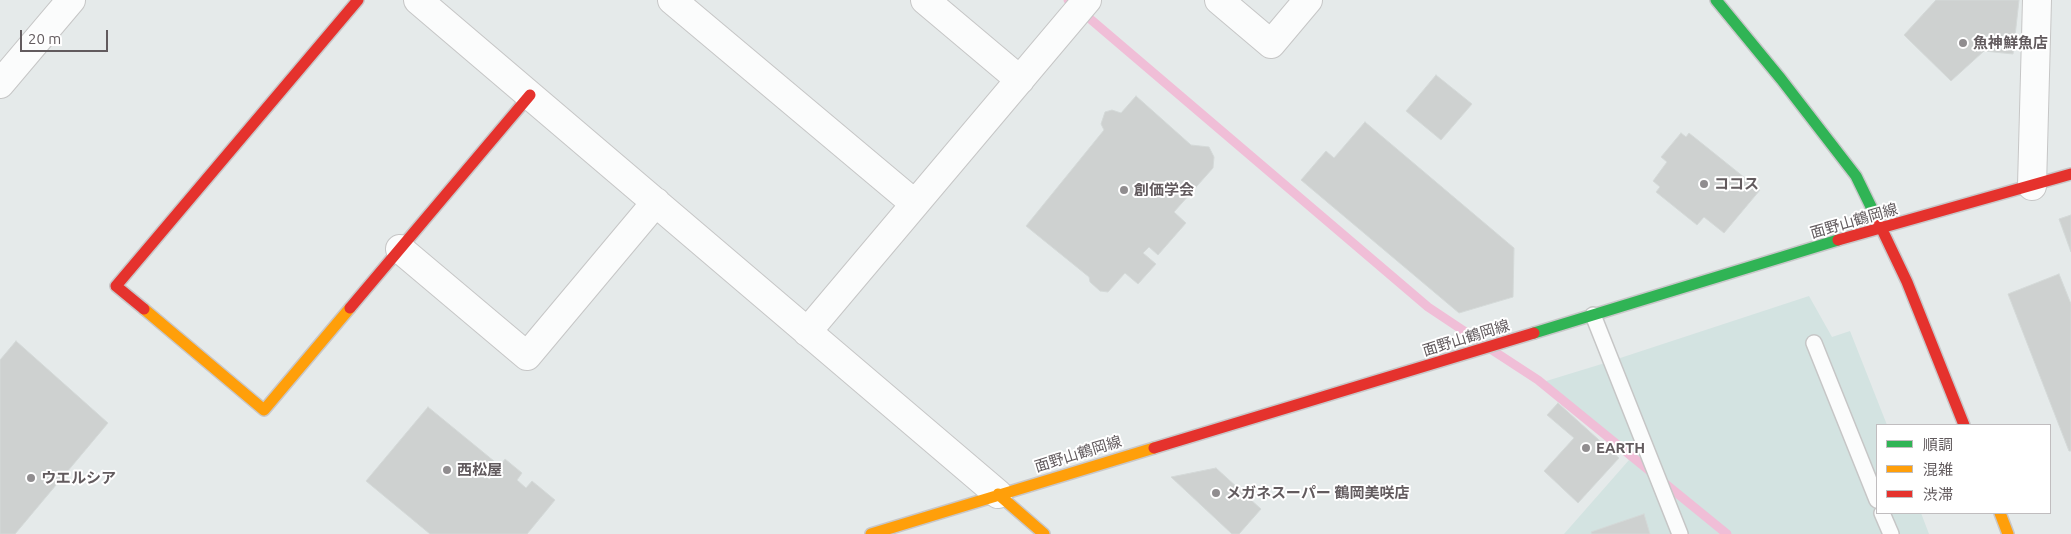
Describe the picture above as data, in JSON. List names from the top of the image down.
{
  "streets": {
    "street": ["面野山鶴岡線"]
  },
  "places": [
    "魚神鮮魚店",
    "ココス",
    "創価学会",
    "EARTH",
    "西松屋",
    "ウエルシア",
    "メガネスーパー 鶴岡美咲店"
  ],
  "legend": ["順調", "混雑", "渋滞"],
  "scale_bar": "20 m"
}
